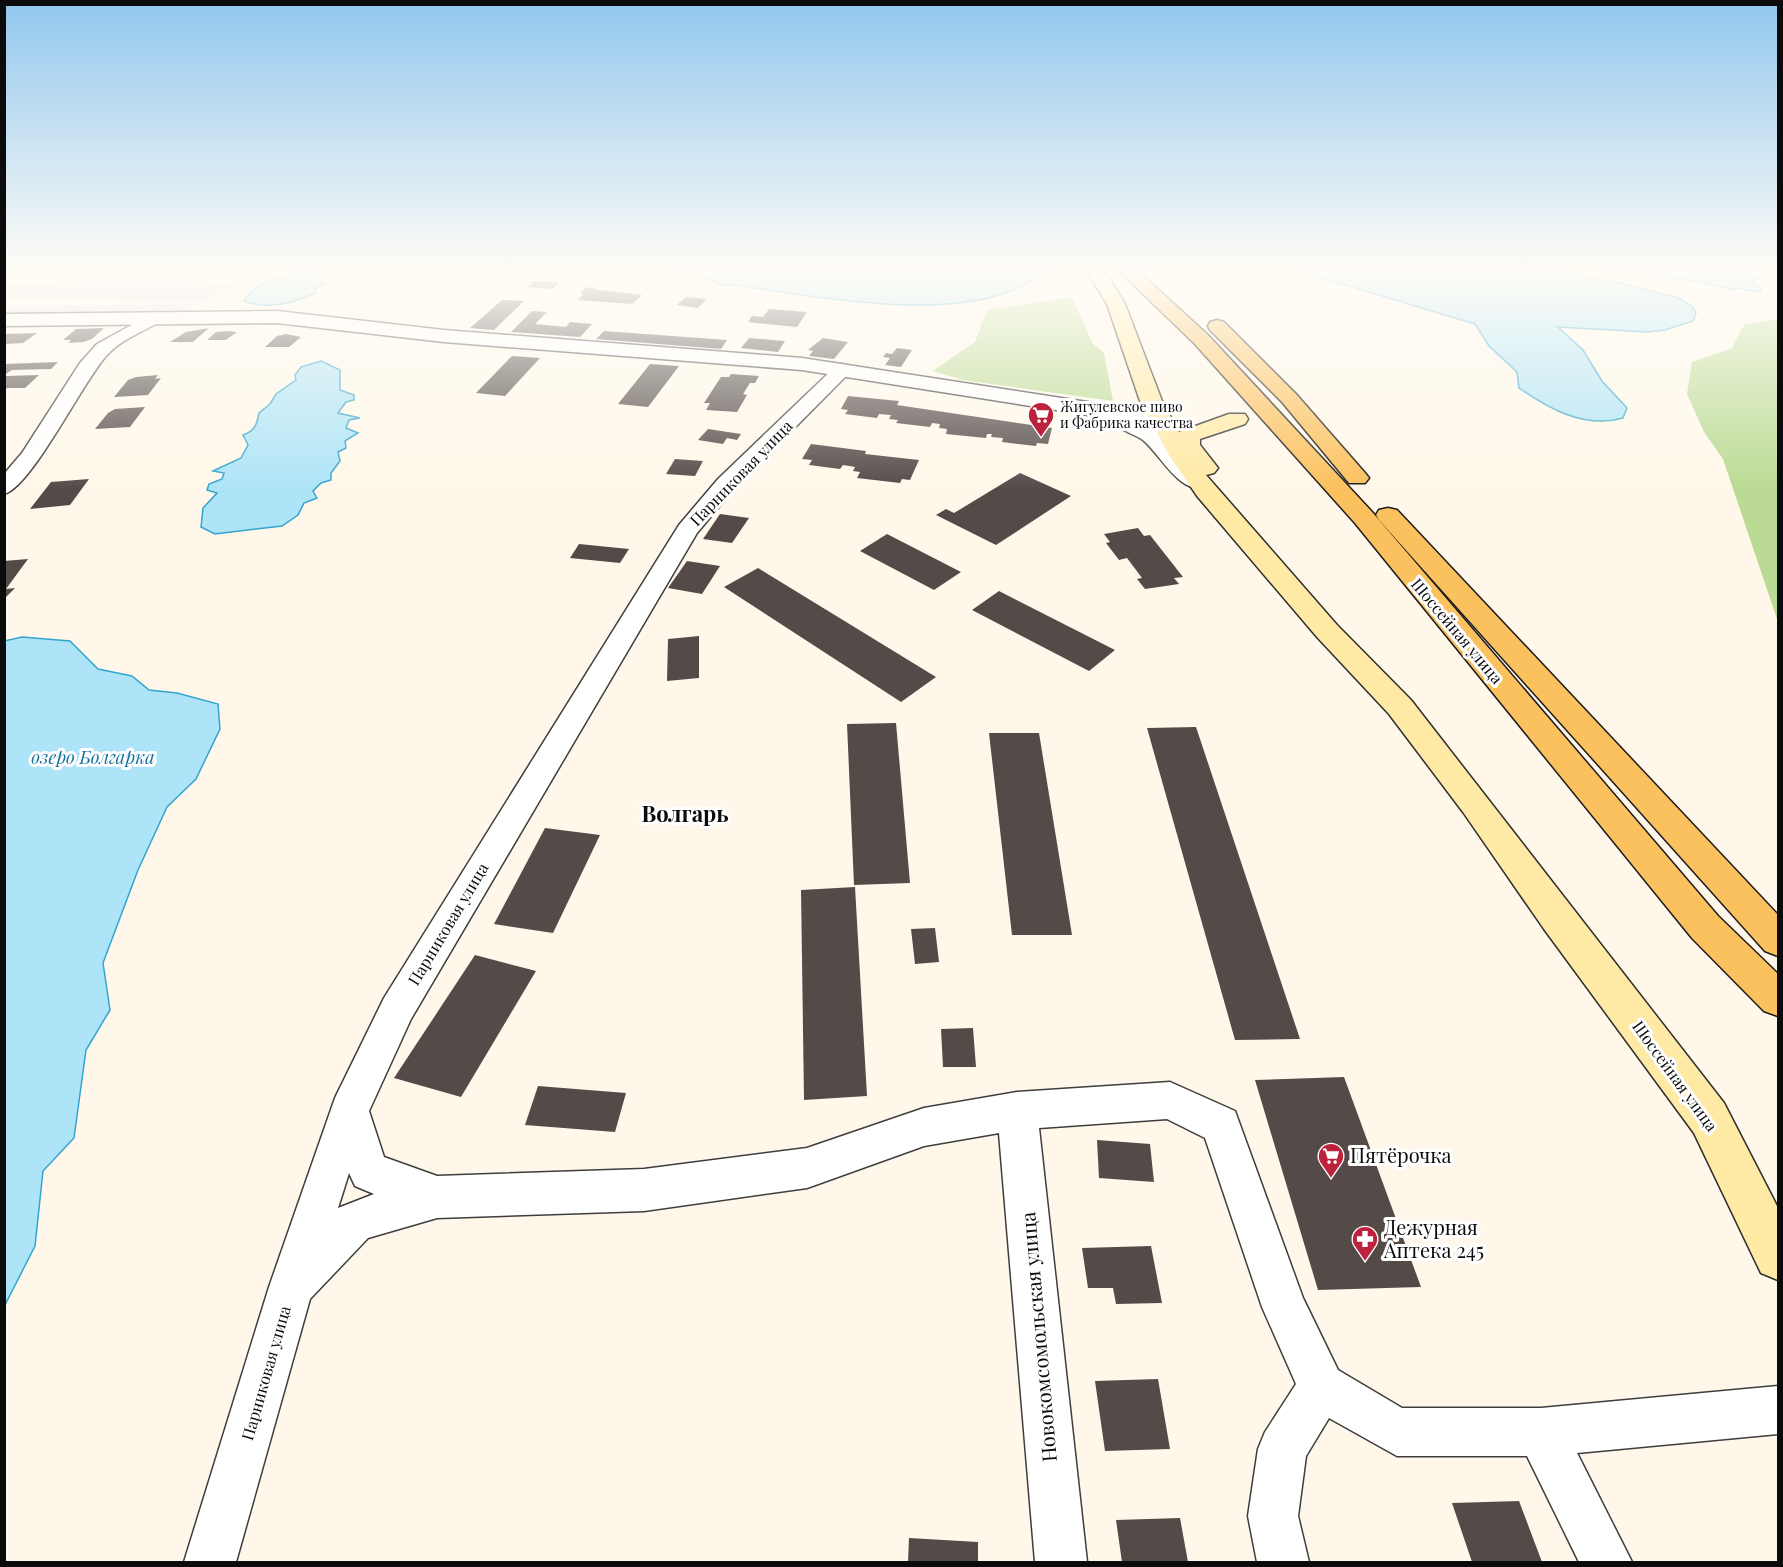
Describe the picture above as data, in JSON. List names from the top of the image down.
{
  "streets": {
    "main road": ["Шоссейная улица"],
    "street": ["Парниковая улица", "Новокомсомольская улица"]
  },
  "districts": ["Волгарь"],
  "water": ["озеро Болгарка"],
  "places": {
    "supermarket": ["Жигулевское пиво и Фабрика качества", "Пятёрочка"],
    "pharmacy": ["Дежурная Аптека 245"]
  }
}
